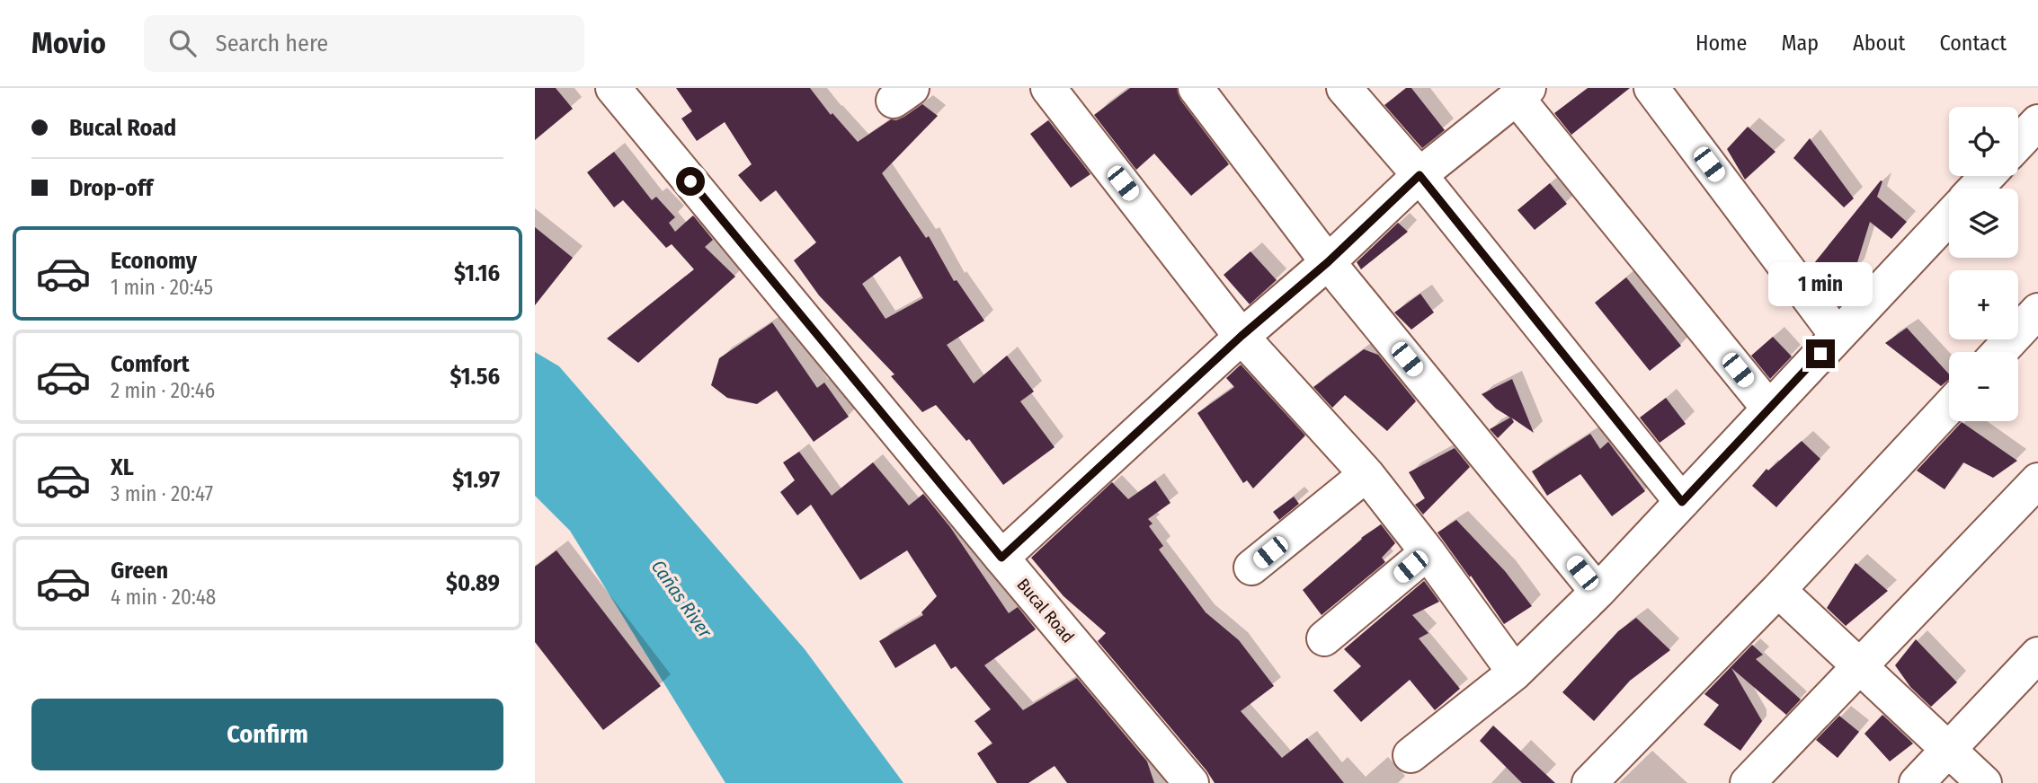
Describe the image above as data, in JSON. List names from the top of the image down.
{
  "streets": {
    "street": ["Bucal Road"]
  },
  "water": ["Cañas River"],
  "page": {
    "header": "Movio",
    "search": "Search here",
    "nav": [
      "Home",
      "Map",
      "About",
      "Contact"
    ],
    "banner": ["Bucal Road", "Drop-off"],
    "map_buttons": ["+", "−"],
    "list": [
      {
        "name": "Economy",
        "note": "1 min · 20:45",
        "value": "$1.16"
      },
      {
        "name": "Comfort",
        "note": "2 min · 20:46",
        "value": "$1.56"
      },
      {
        "name": "XL",
        "note": "3 min · 20:47",
        "value": "$1.97"
      },
      {
        "name": "Green",
        "note": "4 min · 20:48",
        "value": "$0.89"
      }
    ],
    "bubble": "1 min",
    "buttons": "Confirm"
  }
}
